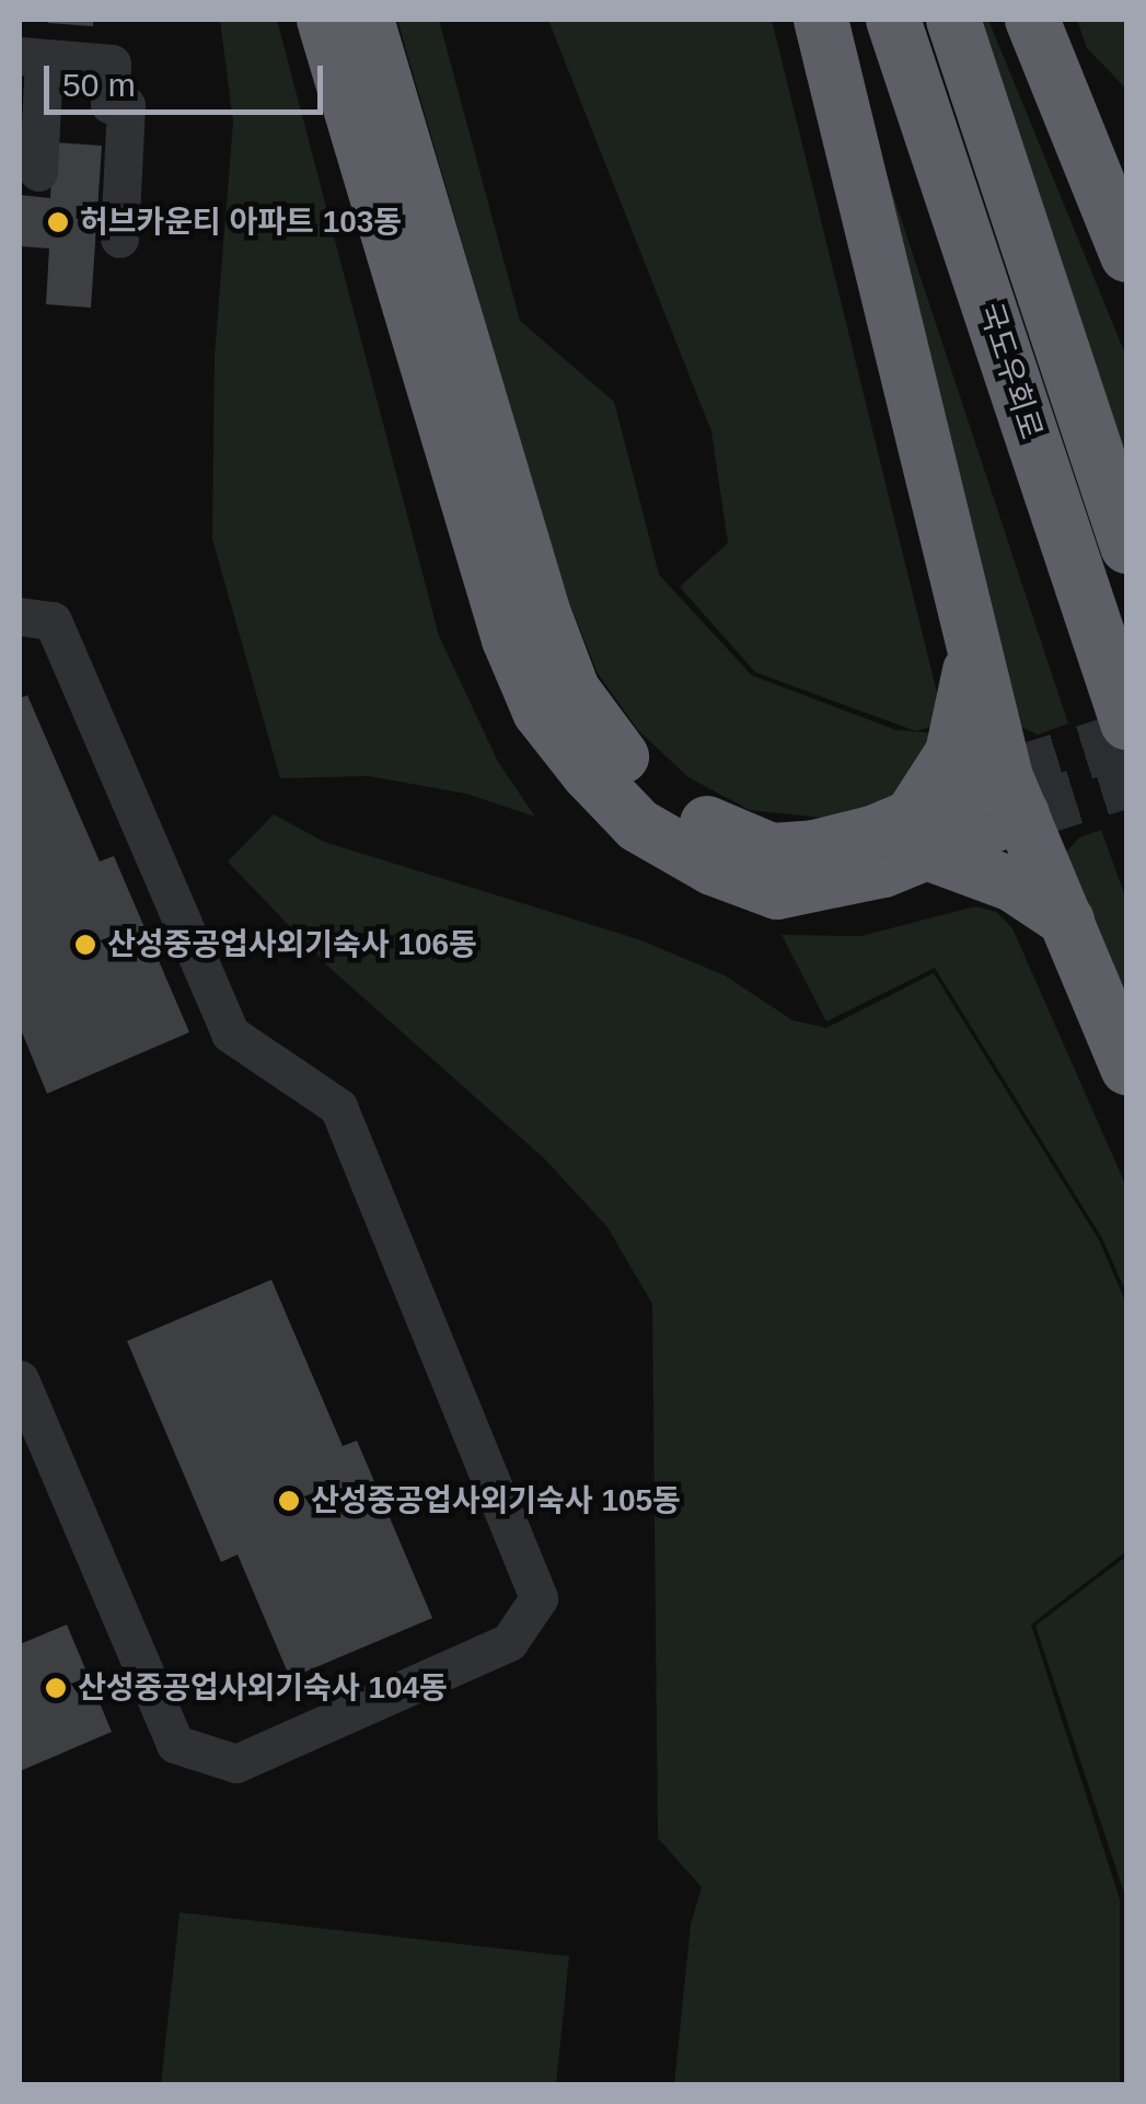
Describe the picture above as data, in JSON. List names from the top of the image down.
{
  "streets": {
    "highway": ["국도우회로"]
  },
  "places": [
    "허브카운티 아파트 103동",
    "산성중공업사외기숙사 106동",
    "산성중공업사외기숙사 105동",
    "산성중공업사외기숙사 104동"
  ],
  "scale_bar": "50 m"
}
